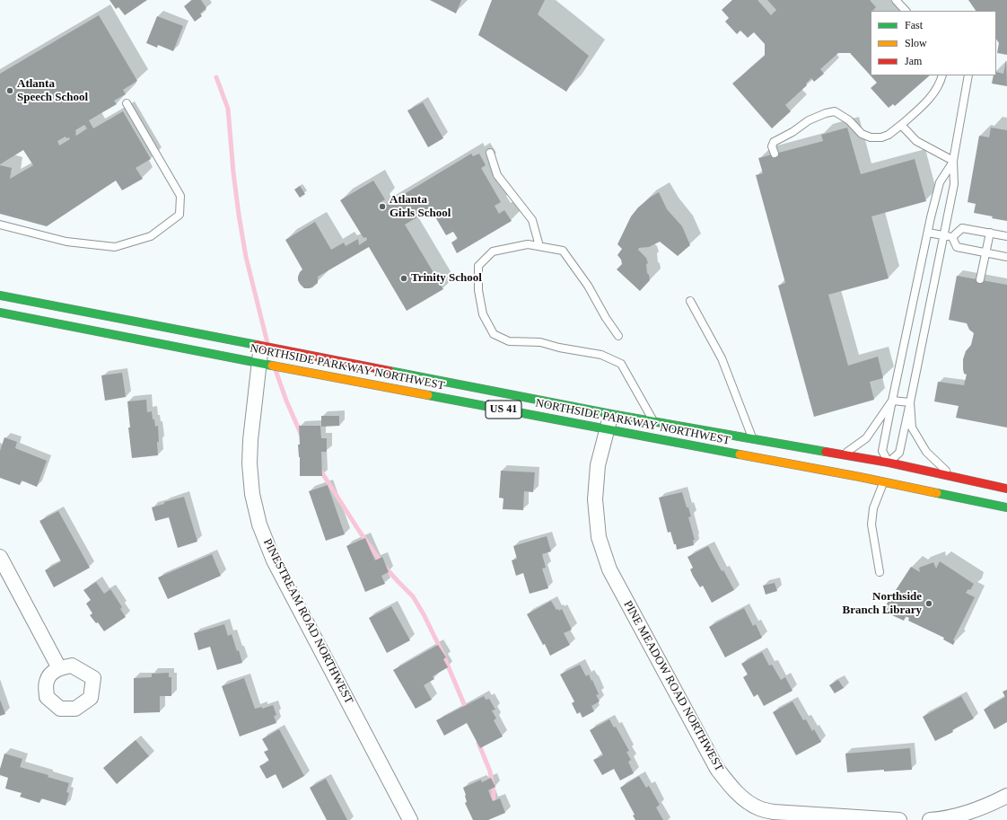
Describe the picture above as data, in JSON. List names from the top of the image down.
{
  "streets": {
    "main road": ["NORTHSIDE PARKWAY NORTHWEST", "US 41"],
    "street": ["PINESTREAM ROAD NORTHWEST", "PINE MEADOW ROAD NORTHWEST"]
  },
  "crossings": [
    ["NORTHSIDE PARKWAY NORTHWEST", "PINESTREAM ROAD NORTHWEST"],
    ["NORTHSIDE PARKWAY NORTHWEST", "PINE MEADOW ROAD NORTHWEST"]
  ],
  "places": [
    "Atlanta Speech School",
    "Atlanta Girls School",
    "Trinity School",
    "Northside Branch Library"
  ],
  "legend": ["Fast", "Slow", "Jam"]
}
